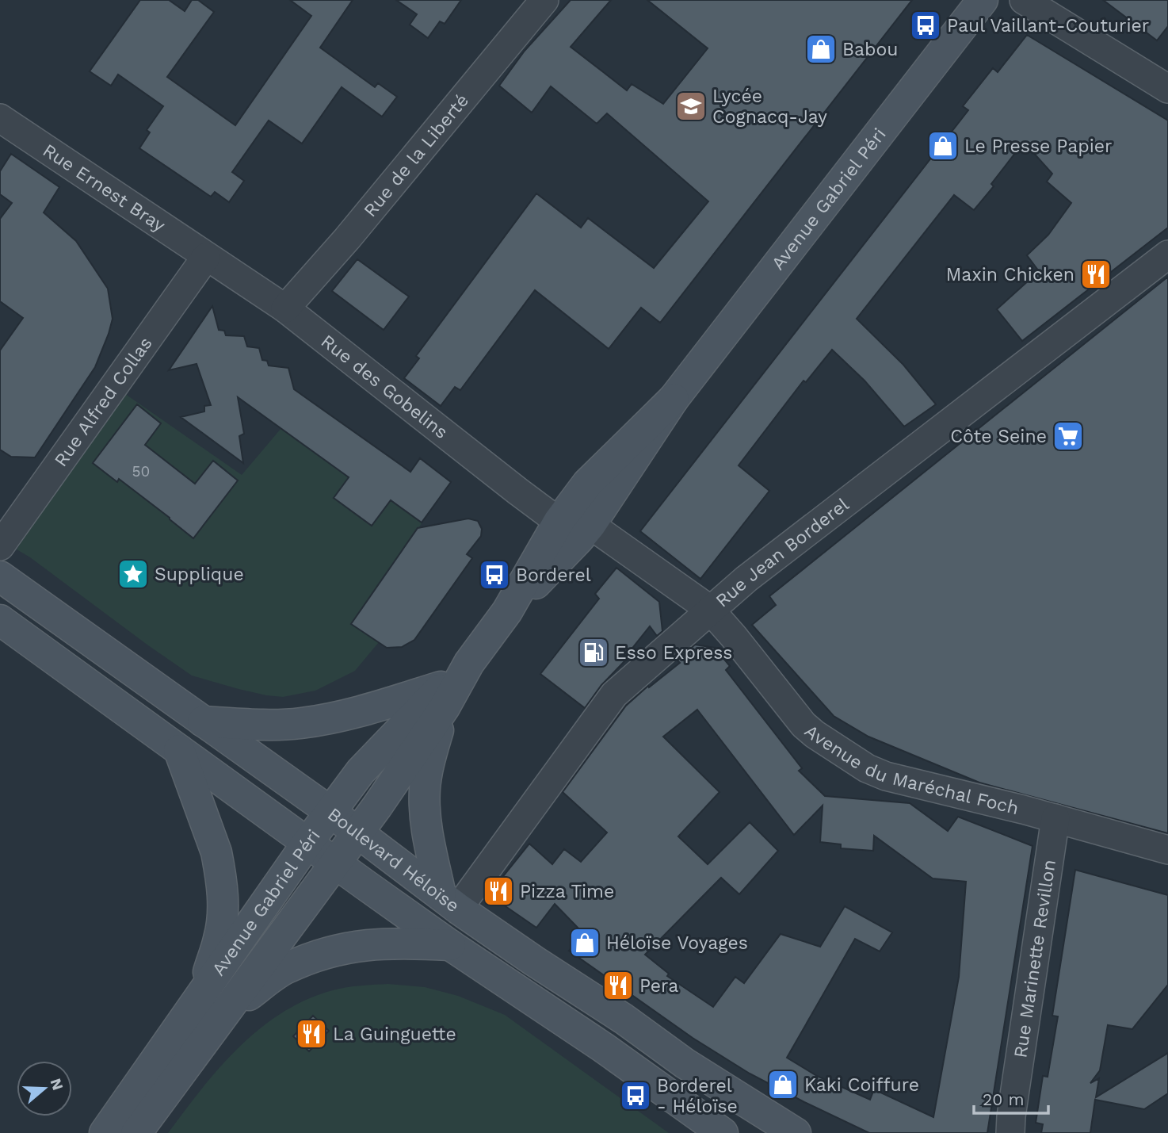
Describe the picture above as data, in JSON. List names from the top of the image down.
{
  "streets": {
    "main road": ["Avenue Gabriel Péri", "Boulevard Héloïse"],
    "street": [
      "Rue de la Liberté",
      "Rue Ernest Bray",
      "Rue des Gobelins",
      "Rue Alfred Collas",
      "Rue Jean Borderel",
      "Avenue du Maréchal Foch",
      "Rue Marinette Revillon"
    ]
  },
  "crossings": [
    ["Rue de la Liberté", "Rue des Gobelins"],
    ["Rue Ernest Bray", "Rue des Gobelins"],
    ["Rue Ernest Bray", "Rue Alfred Collas"],
    ["Avenue Gabriel Péri", "Rue des Gobelins"],
    ["Avenue Gabriel Péri", "Boulevard Héloïse"],
    ["Rue des Gobelins", "Rue Alfred Collas"],
    ["Rue Jean Borderel", "Avenue du Maréchal Foch"],
    ["Rue Jean Borderel", "Boulevard Héloïse"],
    ["Avenue du Maréchal Foch", "Rue Marinette Revillon"]
  ],
  "places": {
    "bus stop": ["Paul Vaillant-Couturier", "Borderel", "Borderel - Héloïse"],
    "shop": [
      "Babou",
      "Le Presse Papier",
      "Héloïse Voyages",
      "Kaki Coiffure"
    ],
    "school or university": ["Lycée Cognacq-Jay"],
    "restaurant": [
      "Maxin Chicken",
      "Pizza Time",
      "Pera",
      "La Guinguette"
    ],
    "supermarket": ["Côte Seine"],
    "place": ["Supplique"],
    "fuel station": ["Esso Express"]
  },
  "house_numbers": ["50"],
  "scale_bar": "20 m",
  "north": "right"
}
